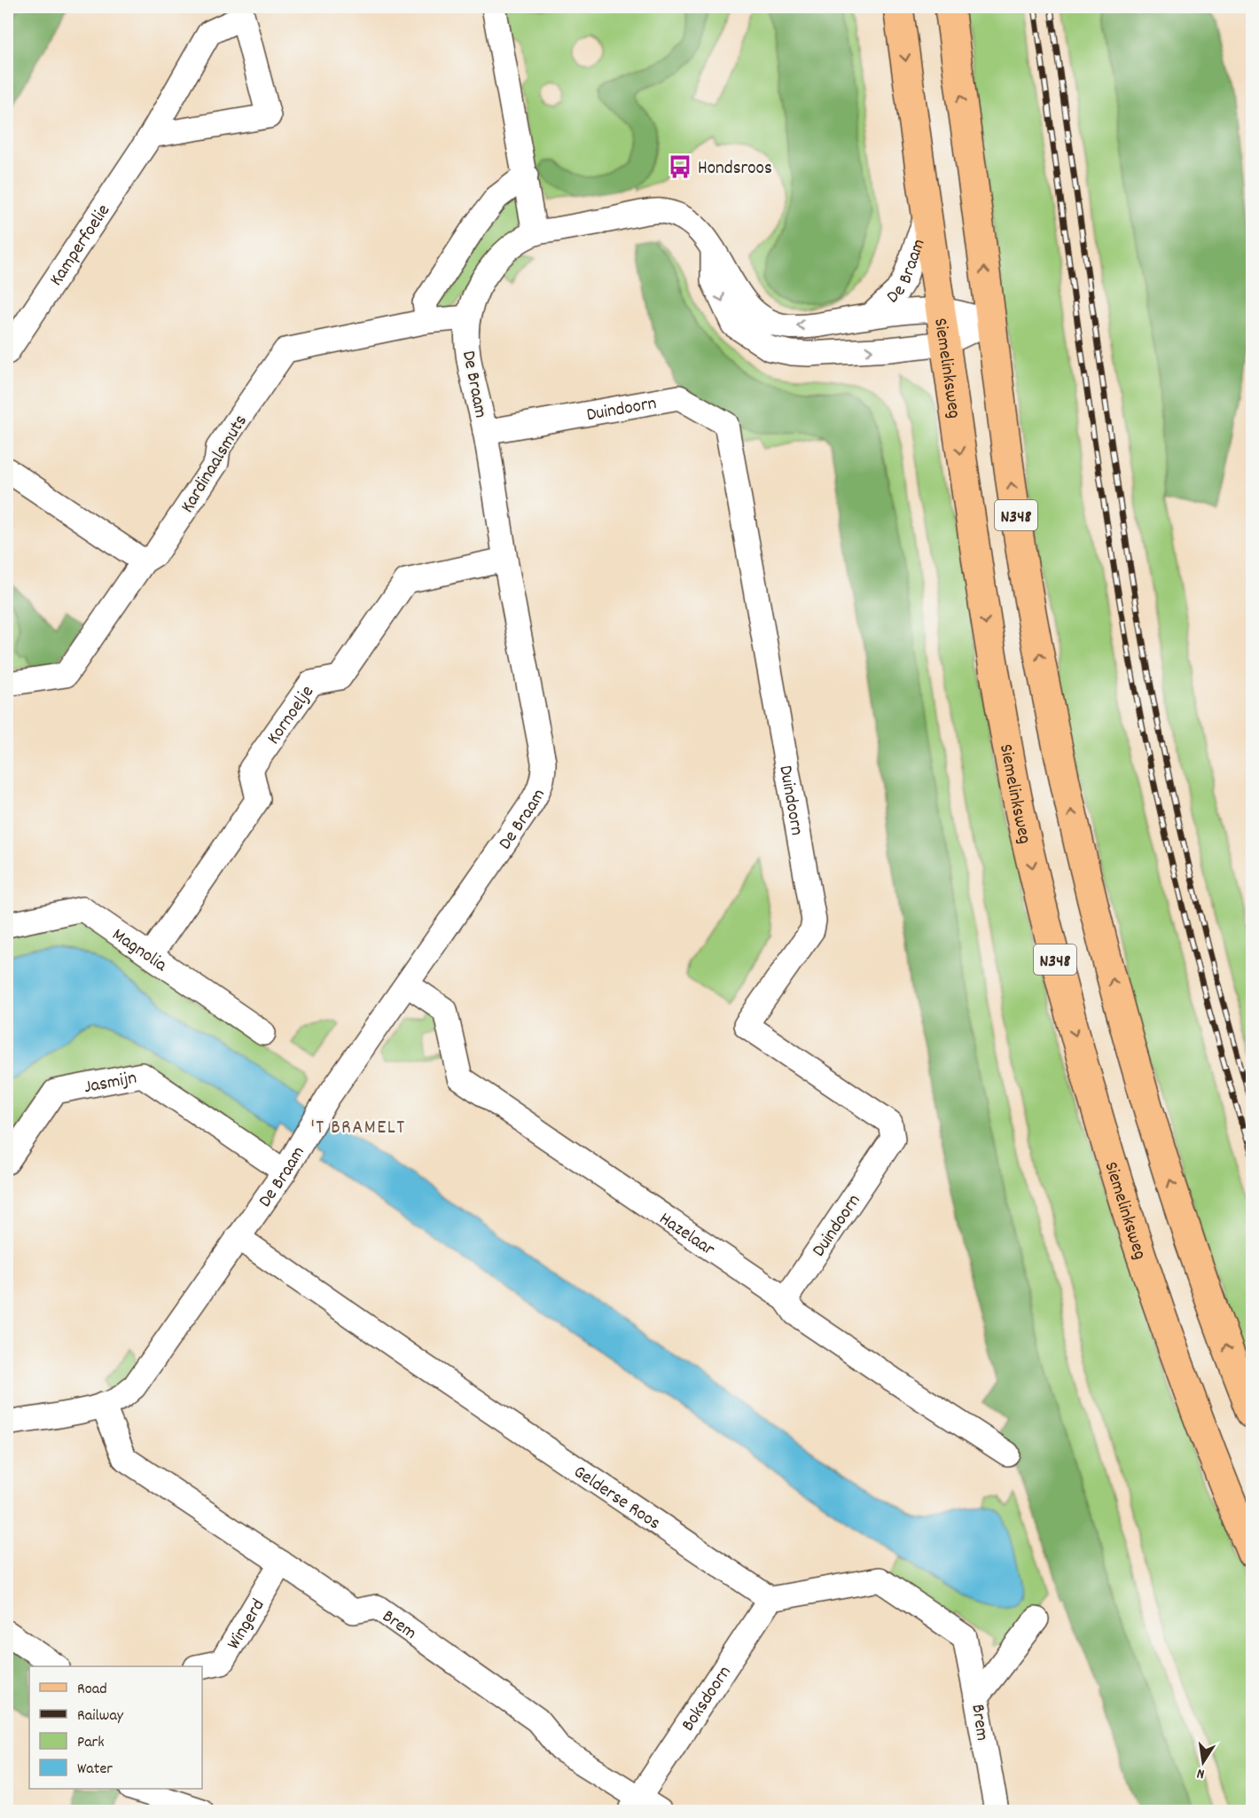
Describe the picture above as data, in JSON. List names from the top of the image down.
{
  "streets": {
    "main road": ["Siemelinksweg", "N348"],
    "street": [
      "Kamperfoelie",
      "De Braam",
      "Duindoorn",
      "Kardinaalsmuts",
      "Kornoelje",
      "Magnolia",
      "Jasmijn",
      "Hazelaar",
      "Gelderse Roos",
      "Wingerd",
      "Brem",
      "Boksdoorn"
    ]
  },
  "crossings": [
    ["De Braam", "Siemelinksweg"],
    ["De Braam", "Duindoorn"],
    ["De Braam", "Kardinaalsmuts"],
    ["De Braam", "N348"],
    ["De Braam", "Kornoelje"],
    ["De Braam", "Jasmijn"],
    ["De Braam", "Hazelaar"],
    ["De Braam", "Gelderse Roos"],
    ["De Braam", "Brem"],
    ["Duindoorn", "Hazelaar"],
    ["Kornoelje", "Magnolia"],
    ["Gelderse Roos", "Boksdoorn"],
    ["Wingerd", "Brem"],
    ["Brem", "Boksdoorn"]
  ],
  "districts": ["'T BRAMELT"],
  "places": {
    "bus stop": ["Hondsroos"]
  },
  "legend": [
    "Road",
    "Railway",
    "Park",
    "Water"
  ],
  "north": "bottom"
}
